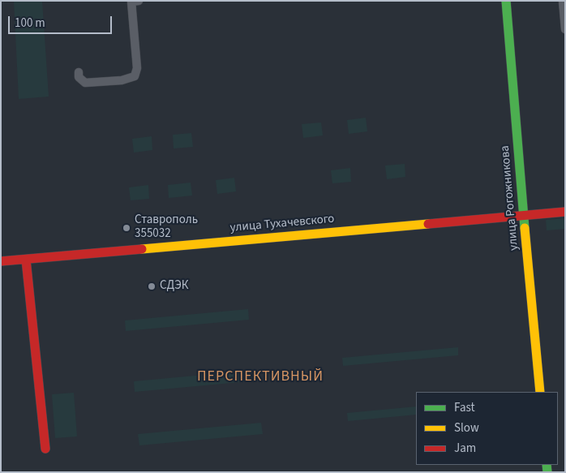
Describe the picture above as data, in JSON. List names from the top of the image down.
{
  "streets": {
    "street": ["улица Рогожникова", "улица Тухачевского"]
  },
  "crossings": [
    ["улица Рогожникова", "улица Тухачевского"]
  ],
  "districts": ["ПЕРСПЕКТИВНЫЙ"],
  "places": ["Ставрополь 355032", "СДЭК"],
  "legend": ["Fast", "Slow", "Jam"],
  "scale_bar": "100 m"
}
